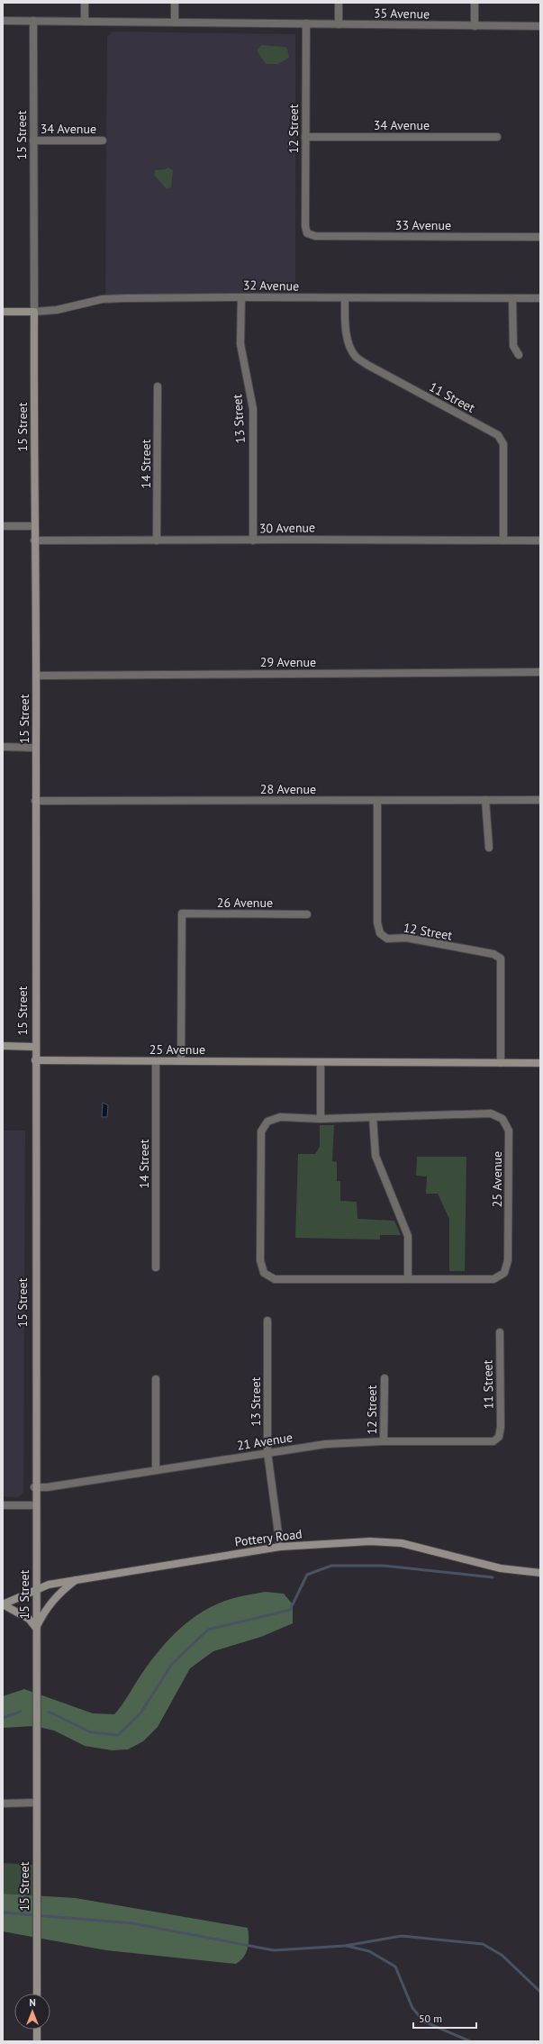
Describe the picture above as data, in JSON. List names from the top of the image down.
{
  "streets": {
    "street": [
      "35 Avenue",
      "34 Avenue",
      "12 Street",
      "15 Street",
      "33 Avenue",
      "32 Avenue",
      "11 Street",
      "13 Street",
      "14 Street",
      "30 Avenue",
      "29 Avenue",
      "28 Avenue",
      "26 Avenue",
      "25 Avenue",
      "21 Avenue",
      "Pottery Road"
    ]
  },
  "crossings": [
    ["35 Avenue", "12 Street"],
    ["35 Avenue", "15 Street"],
    ["34 Avenue", "12 Street"],
    ["34 Avenue", "15 Street"],
    ["12 Street", "33 Avenue"],
    ["12 Street", "28 Avenue"],
    ["12 Street", "25 Avenue"],
    ["12 Street", "21 Avenue"],
    ["15 Street", "32 Avenue"],
    ["15 Street", "30 Avenue"],
    ["15 Street", "29 Avenue"],
    ["15 Street", "28 Avenue"],
    ["15 Street", "25 Avenue"],
    ["15 Street", "21 Avenue"],
    ["15 Street", "Pottery Road"],
    ["32 Avenue", "11 Street"],
    ["32 Avenue", "13 Street"],
    ["11 Street", "30 Avenue"],
    ["11 Street", "21 Avenue"],
    ["13 Street", "30 Avenue"],
    ["13 Street", "21 Avenue"],
    ["13 Street", "Pottery Road"],
    ["14 Street", "30 Avenue"],
    ["14 Street", "25 Avenue"],
    ["26 Avenue", "25 Avenue"]
  ],
  "scale_bar": "50 m",
  "north": "top"
}
